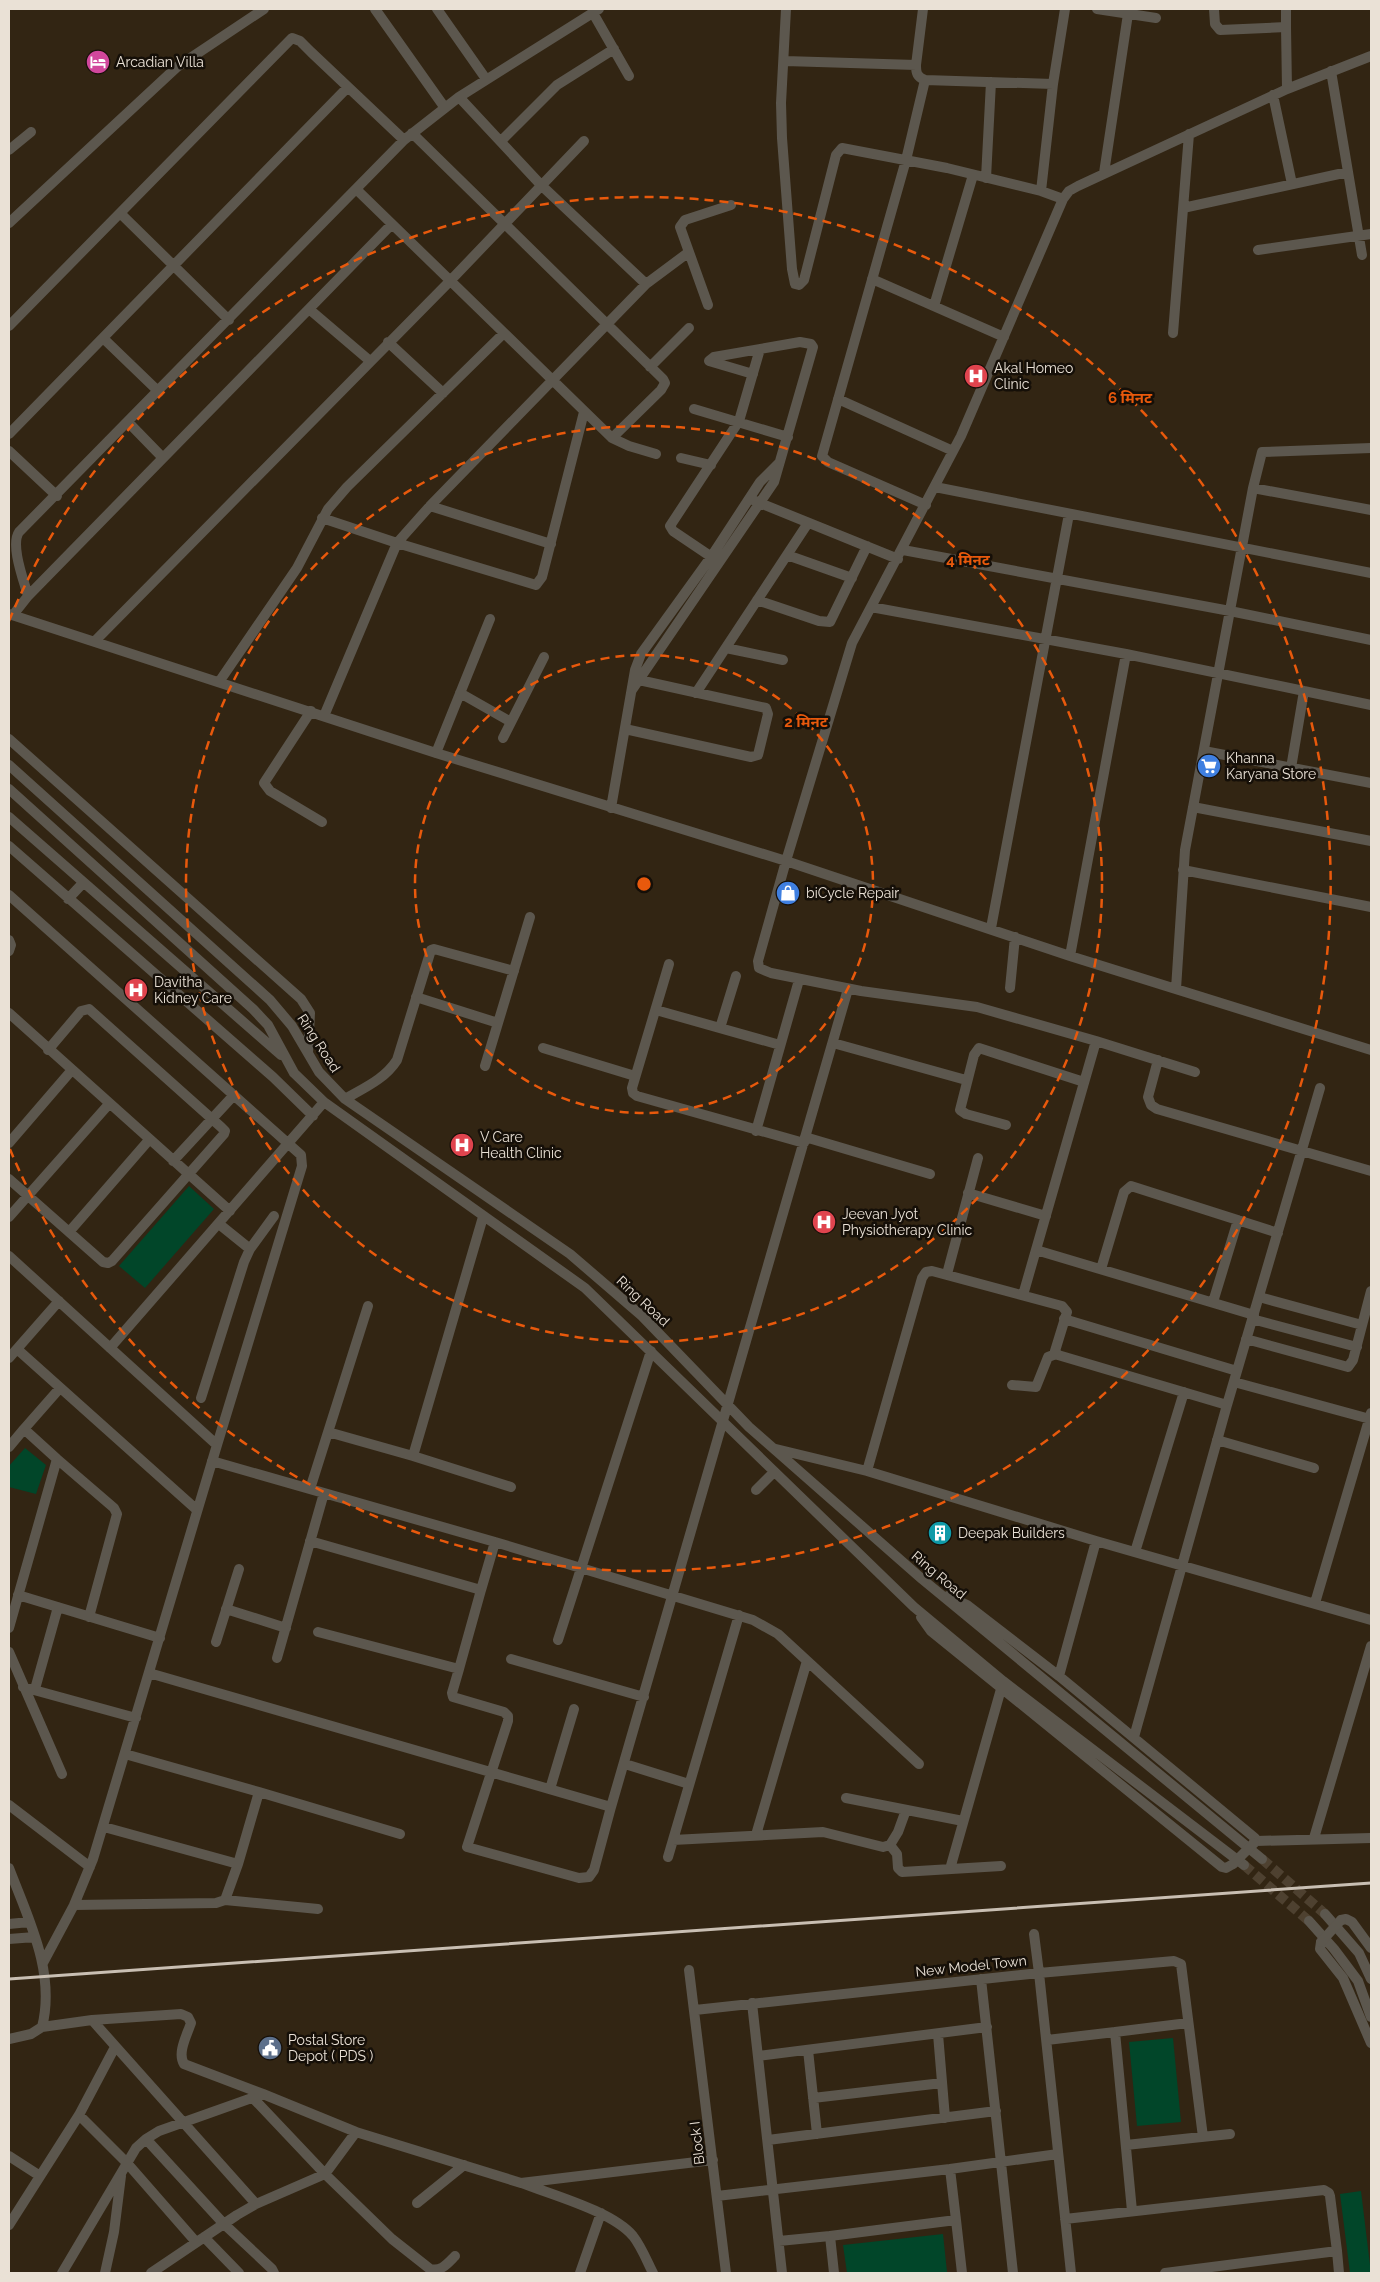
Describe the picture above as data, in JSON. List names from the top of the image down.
{
  "streets": {
    "street": ["Ring Road", "New Model Town", "Block I"]
  },
  "crossings": [
    ["New Model Town", "Block I"]
  ],
  "places": {
    "hotel": ["Arcadian Villa"],
    "hospital": [
      "Akal Homeo Clinic",
      "Davitha Kidney Care",
      "V Care Health Clinic",
      "Jeevan Jyot Physiotherapy Clinic"
    ],
    "supermarket": ["Khanna Karyana Store"],
    "shop": ["biCycle Repair"],
    "building": ["Deepak Builders"],
    "public building": ["Postal Store Depot ( PDS )"]
  },
  "rings": ["6 मिनट", "4 मिनट", "2 मिनट"]
}
